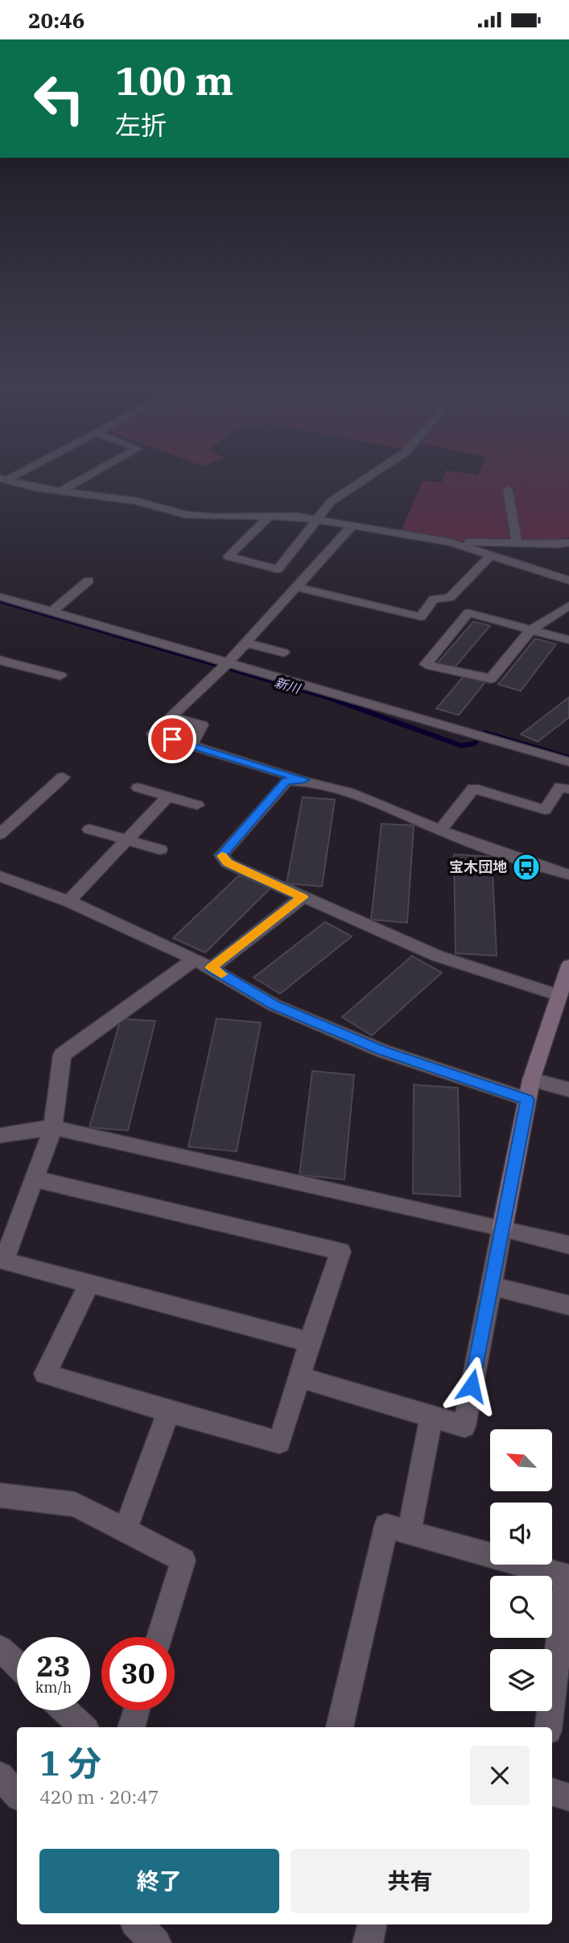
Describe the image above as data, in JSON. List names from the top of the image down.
{
  "water": ["新川"],
  "places": {
    "bus stop": ["宝木団地"]
  },
  "north": "top left",
  "page": {
    "status": "20:46",
    "turn": ["100 m", "左折"],
    "speed": "23 km/h",
    "limit": "30",
    "heading": ["1 分", "420 m · 20:47"],
    "buttons": ["終了", "共有"]
  }
}
